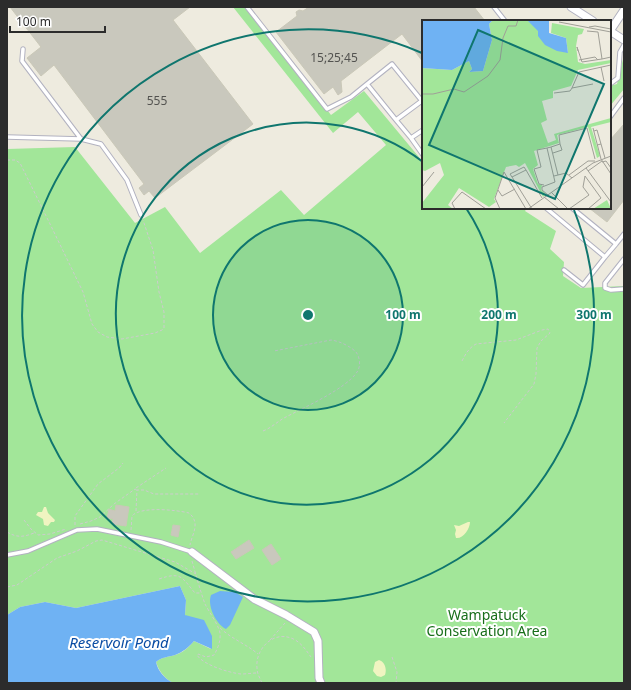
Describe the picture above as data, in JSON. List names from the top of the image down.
{
  "water": ["Reservoir Pond"],
  "parks": ["Wampatuck Conservation Area"],
  "house_numbers": ["15;25;45", "555"],
  "scale_bar": "100 m",
  "rings": ["100 m", "200 m", "300 m"]
}
